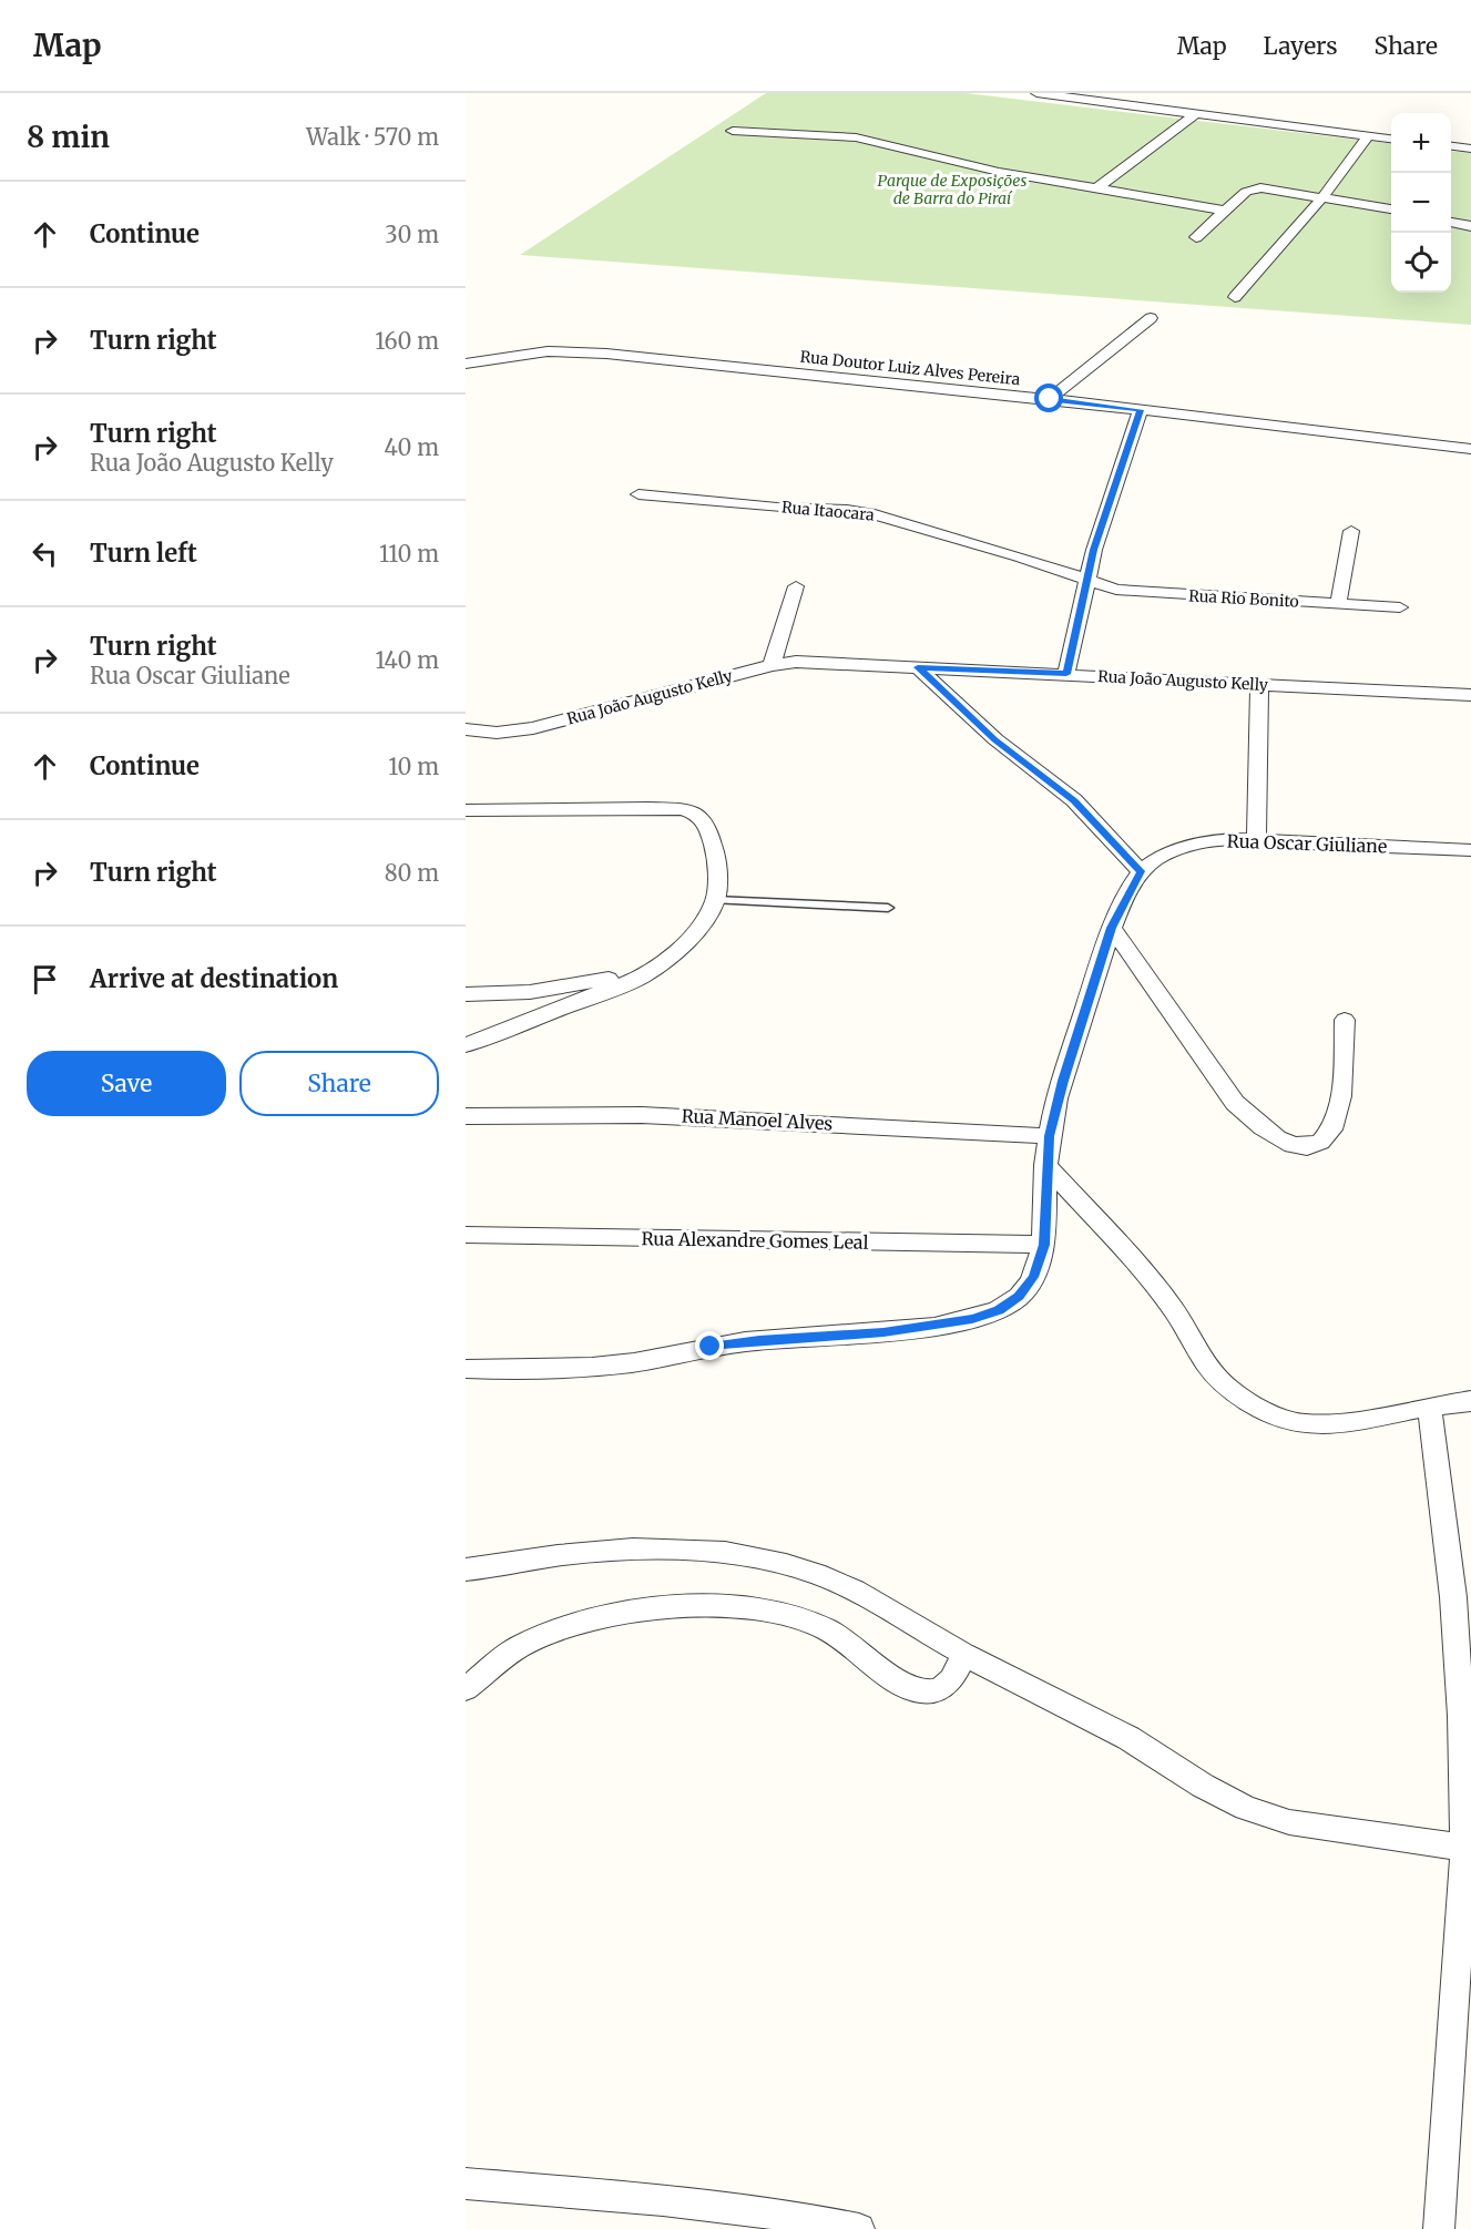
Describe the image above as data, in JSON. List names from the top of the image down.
{
  "streets": {
    "street": [
      "Rua Doutor Luiz Alves Pereira",
      "Rua Itaocara",
      "Rua Rio Bonito",
      "Rua João Augusto Kelly",
      "Rua Oscar Giuliane",
      "Rua Manoel Alves",
      "Rua Alexandre Gomes Leal"
    ]
  },
  "crossings": [
    ["Rua Itaocara", "Rua Rio Bonito"]
  ],
  "parks": ["Parque de Exposições de Barra do Piraí"],
  "page": {
    "header": "Map",
    "nav": ["Map", "Layers", "Share"],
    "heading": ["8 min", "Walk · 570 m"],
    "map_buttons": ["+", "−"],
    "list": [
      ["Continue", "30 m"],
      ["Turn right", "160 m"],
      ["Turn right", "Rua João Augusto Kelly", "40 m"],
      ["Turn left", "110 m"],
      ["Turn right", "Rua Oscar Giuliane", "140 m"],
      ["Continue", "10 m"],
      ["Turn right", "80 m"],
      "Arrive at destination"
    ],
    "buttons": ["Save", "Share"]
  }
}
